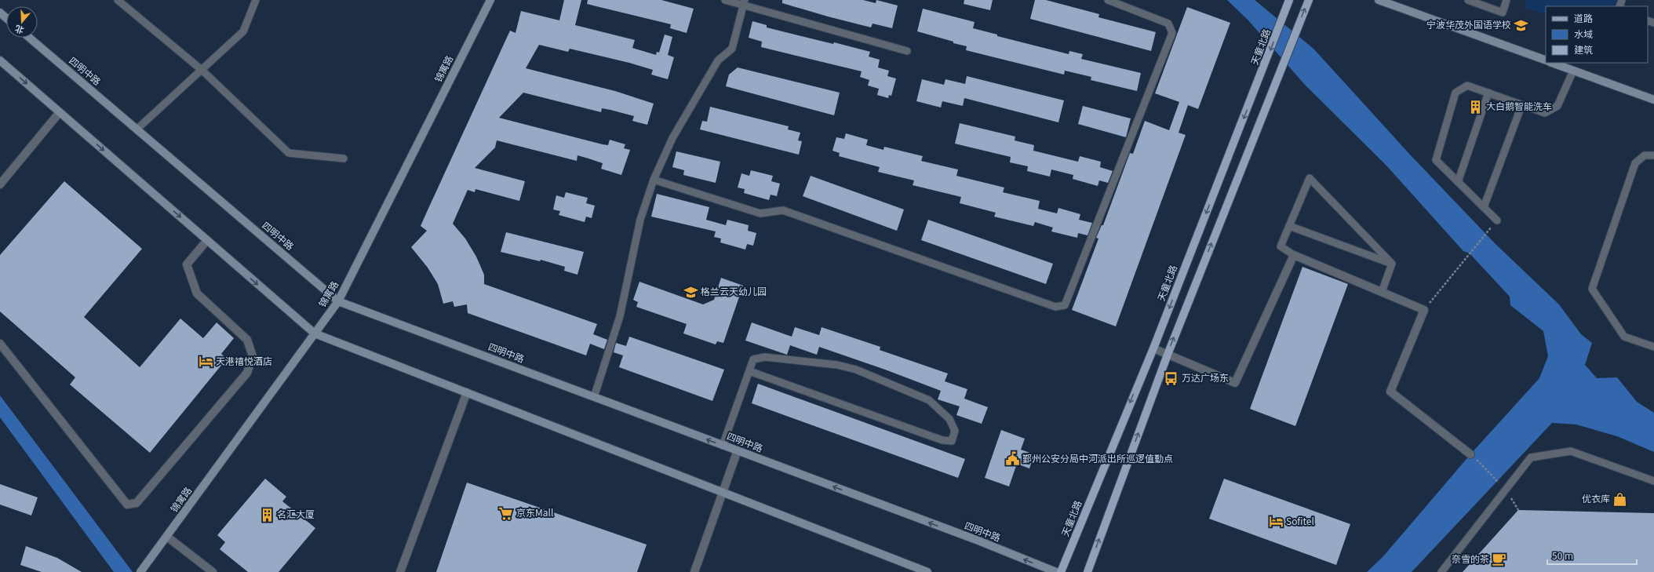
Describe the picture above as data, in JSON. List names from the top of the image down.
{
  "streets": {
    "main road": ["天童北路", "锦寓路", "四明中路"]
  },
  "crossings": [
    ["锦寓路", "四明中路"]
  ],
  "places": {
    "school or university": ["宁波华茂外国语学校", "格兰云天幼儿园"],
    "building": ["大白鹅智能洗车", "名汇大厦"],
    "hotel": ["天港禧悦酒店", "Sofitel"],
    "bus stop": ["万达广场东"],
    "public building": ["鄞州公安分局中河派出所巡逻值勤点"],
    "shop": ["优衣库"],
    "supermarket": ["京东Mall"],
    "cafe": ["奈雪的茶"]
  },
  "legend": ["道路", "水域", "建筑"],
  "scale_bar": "50 m",
  "north": "bottom"
}
